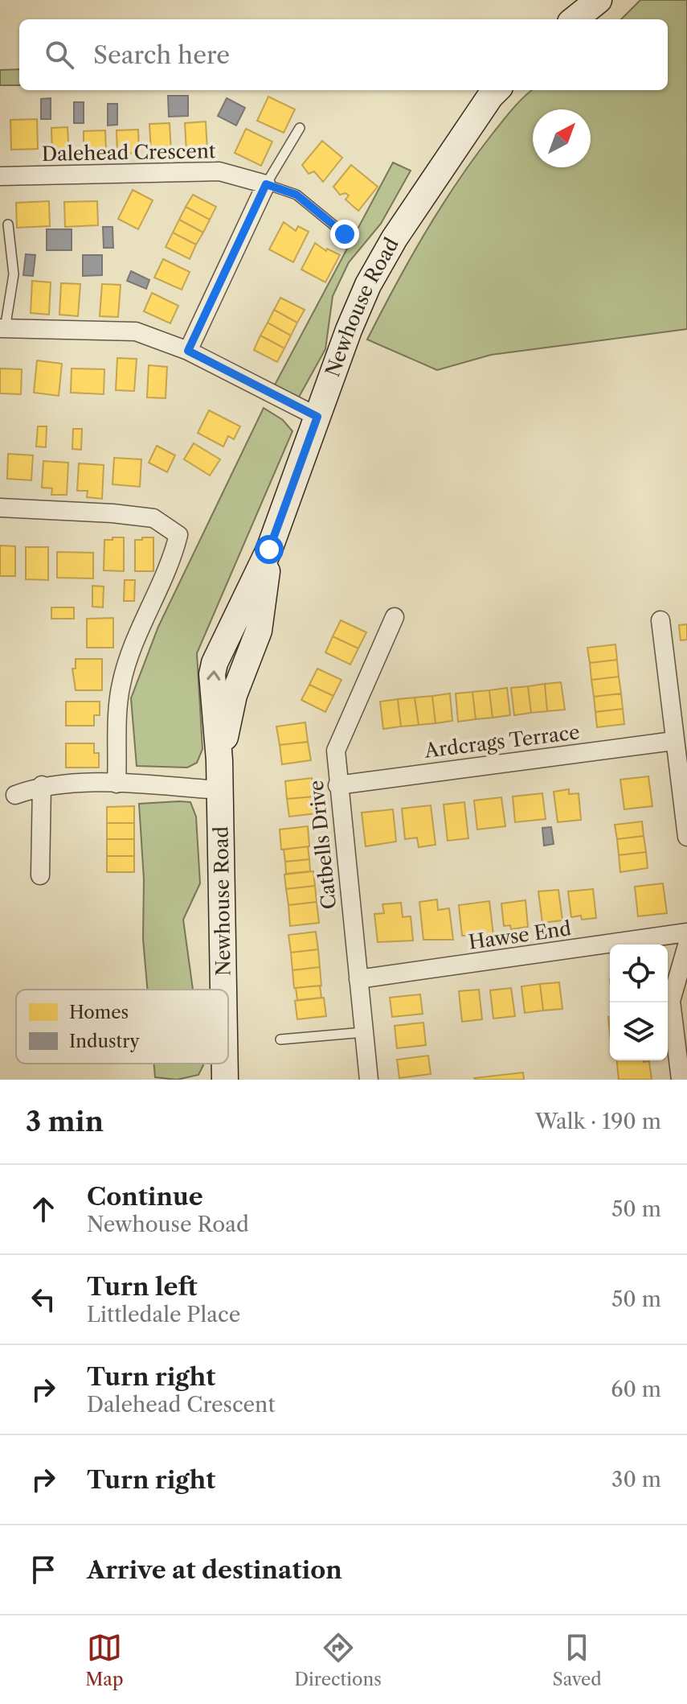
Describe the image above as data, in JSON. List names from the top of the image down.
{
  "streets": {
    "street": [
      "Dalehead Crescent",
      "Newhouse Road",
      "Ardcrags Terrace",
      "Catbells Drive",
      "Hawse End"
    ]
  },
  "crossings": [
    ["Ardcrags Terrace", "Catbells Drive"],
    ["Catbells Drive", "Hawse End"]
  ],
  "legend": ["Homes", "Industry"],
  "north": "top right",
  "page": {
    "search": "Search here",
    "heading": ["3 min", "Walk · 190 m"],
    "list": [
      ["Continue", "Newhouse Road", "50 m"],
      ["Turn left", "Littledale Place", "50 m"],
      ["Turn right", "Dalehead Crescent", "60 m"],
      ["Turn right", "30 m"],
      "Arrive at destination"
    ],
    "nav": ["Map", "Directions", "Saved"]
  }
}
